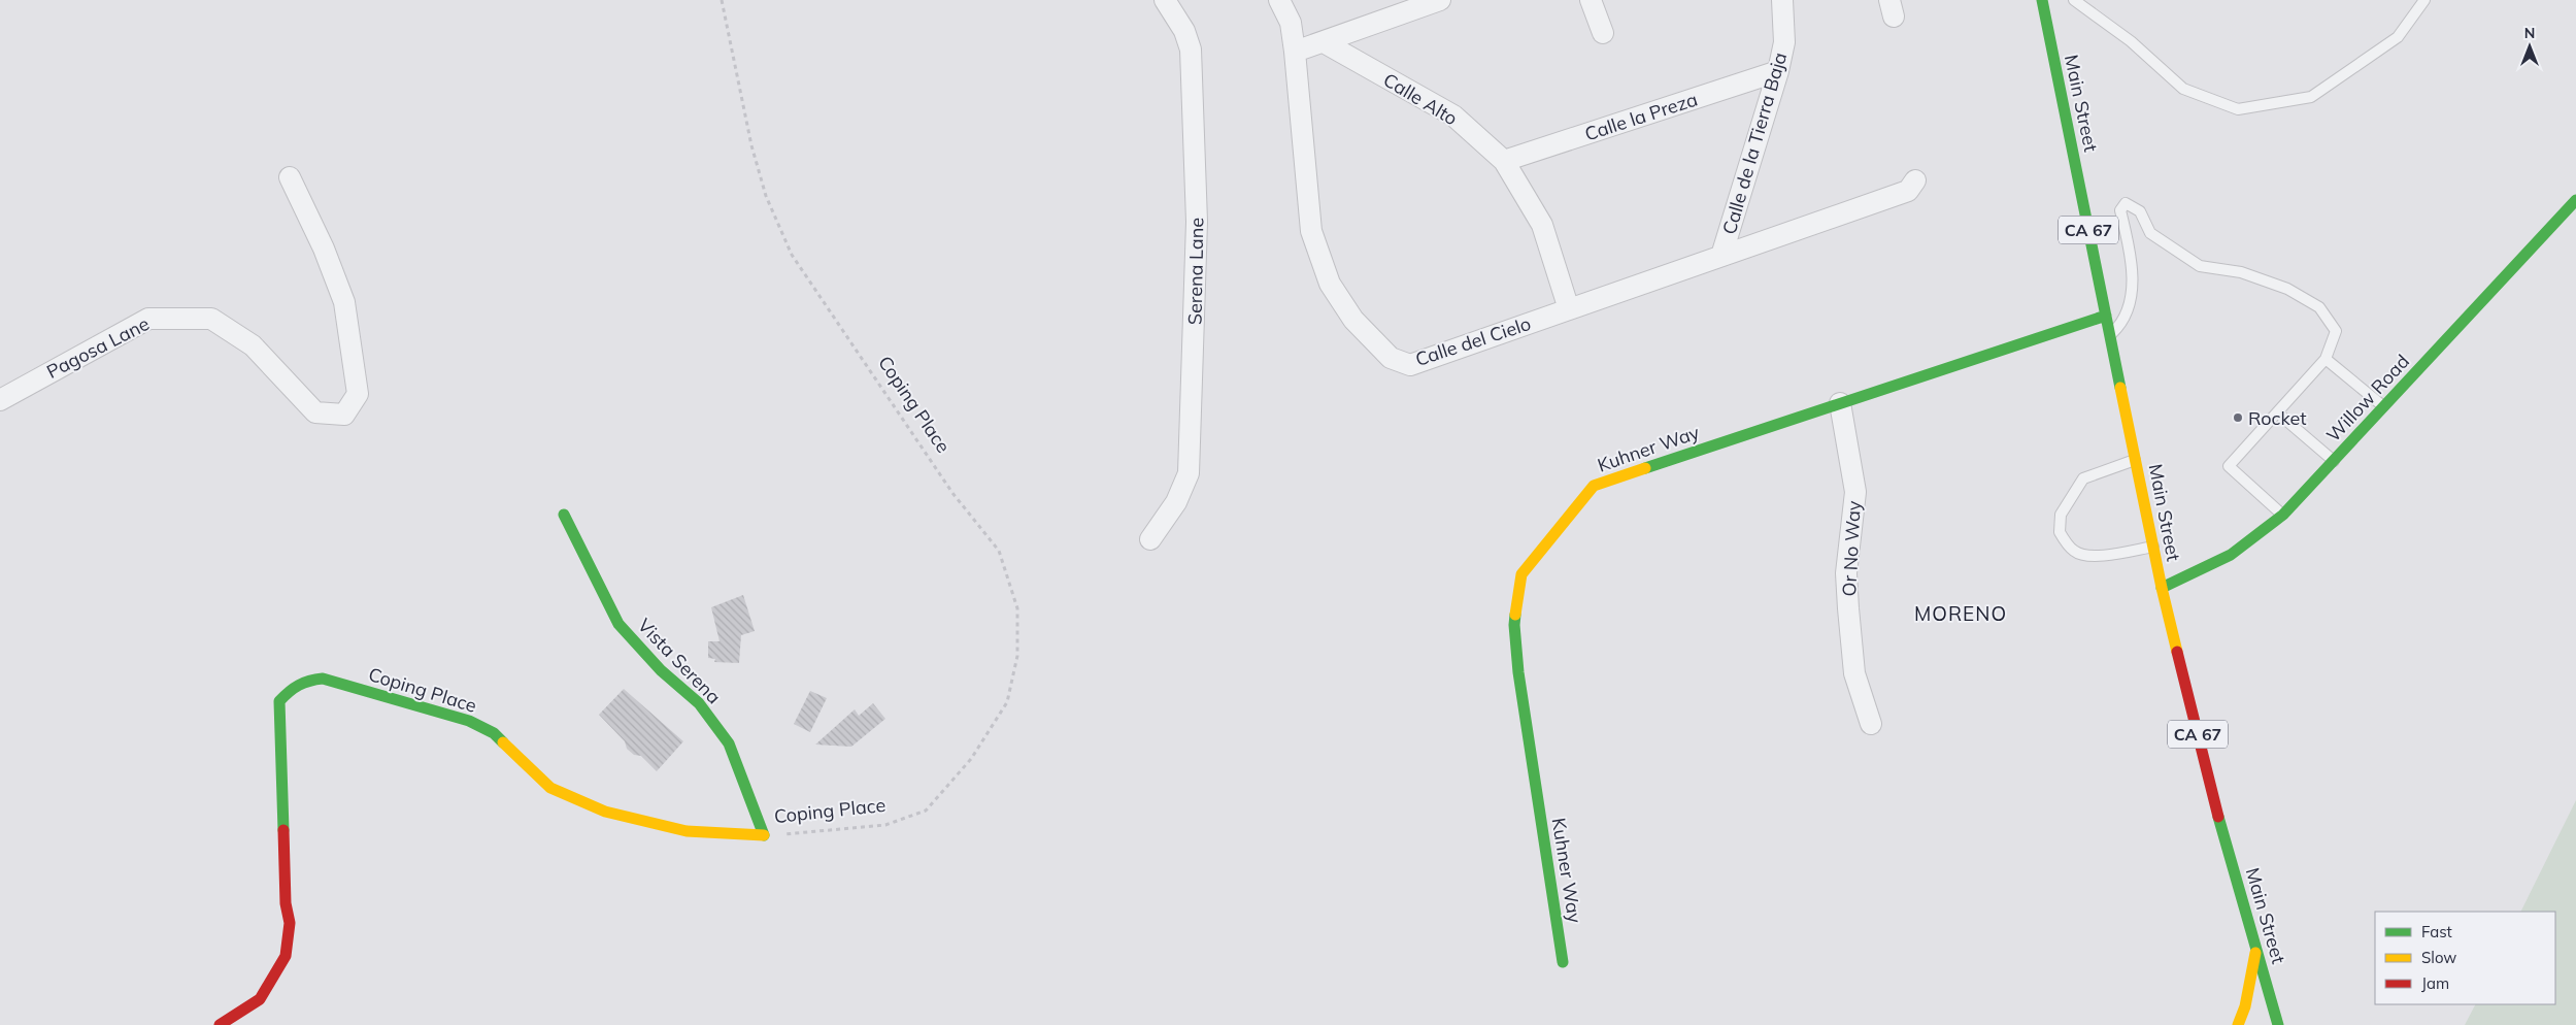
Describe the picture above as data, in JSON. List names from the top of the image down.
{
  "streets": {
    "street": [
      "Calle Alto",
      "Main Street",
      "Calle la Preza",
      "Calle de la Tierra Baja",
      "CA 67",
      "Serena Lane",
      "Calle del Cielo",
      "Pagosa Lane",
      "Willow Road",
      "Coping Place",
      "Kuhner Way",
      "Or No Way",
      "Vista Serena"
    ]
  },
  "crossings": [
    ["Calle Alto", "Calle la Preza"],
    ["Calle Alto", "Calle del Cielo"],
    ["Main Street", "Willow Road"],
    ["Main Street", "Kuhner Way"],
    ["Calle la Preza", "Calle de la Tierra Baja"],
    ["Calle de la Tierra Baja", "Calle del Cielo"],
    ["Coping Place", "Vista Serena"],
    ["Kuhner Way", "Or No Way"]
  ],
  "districts": ["MORENO"],
  "places": ["Rocket"],
  "legend": ["Fast", "Slow", "Jam"],
  "north": "top"
}
